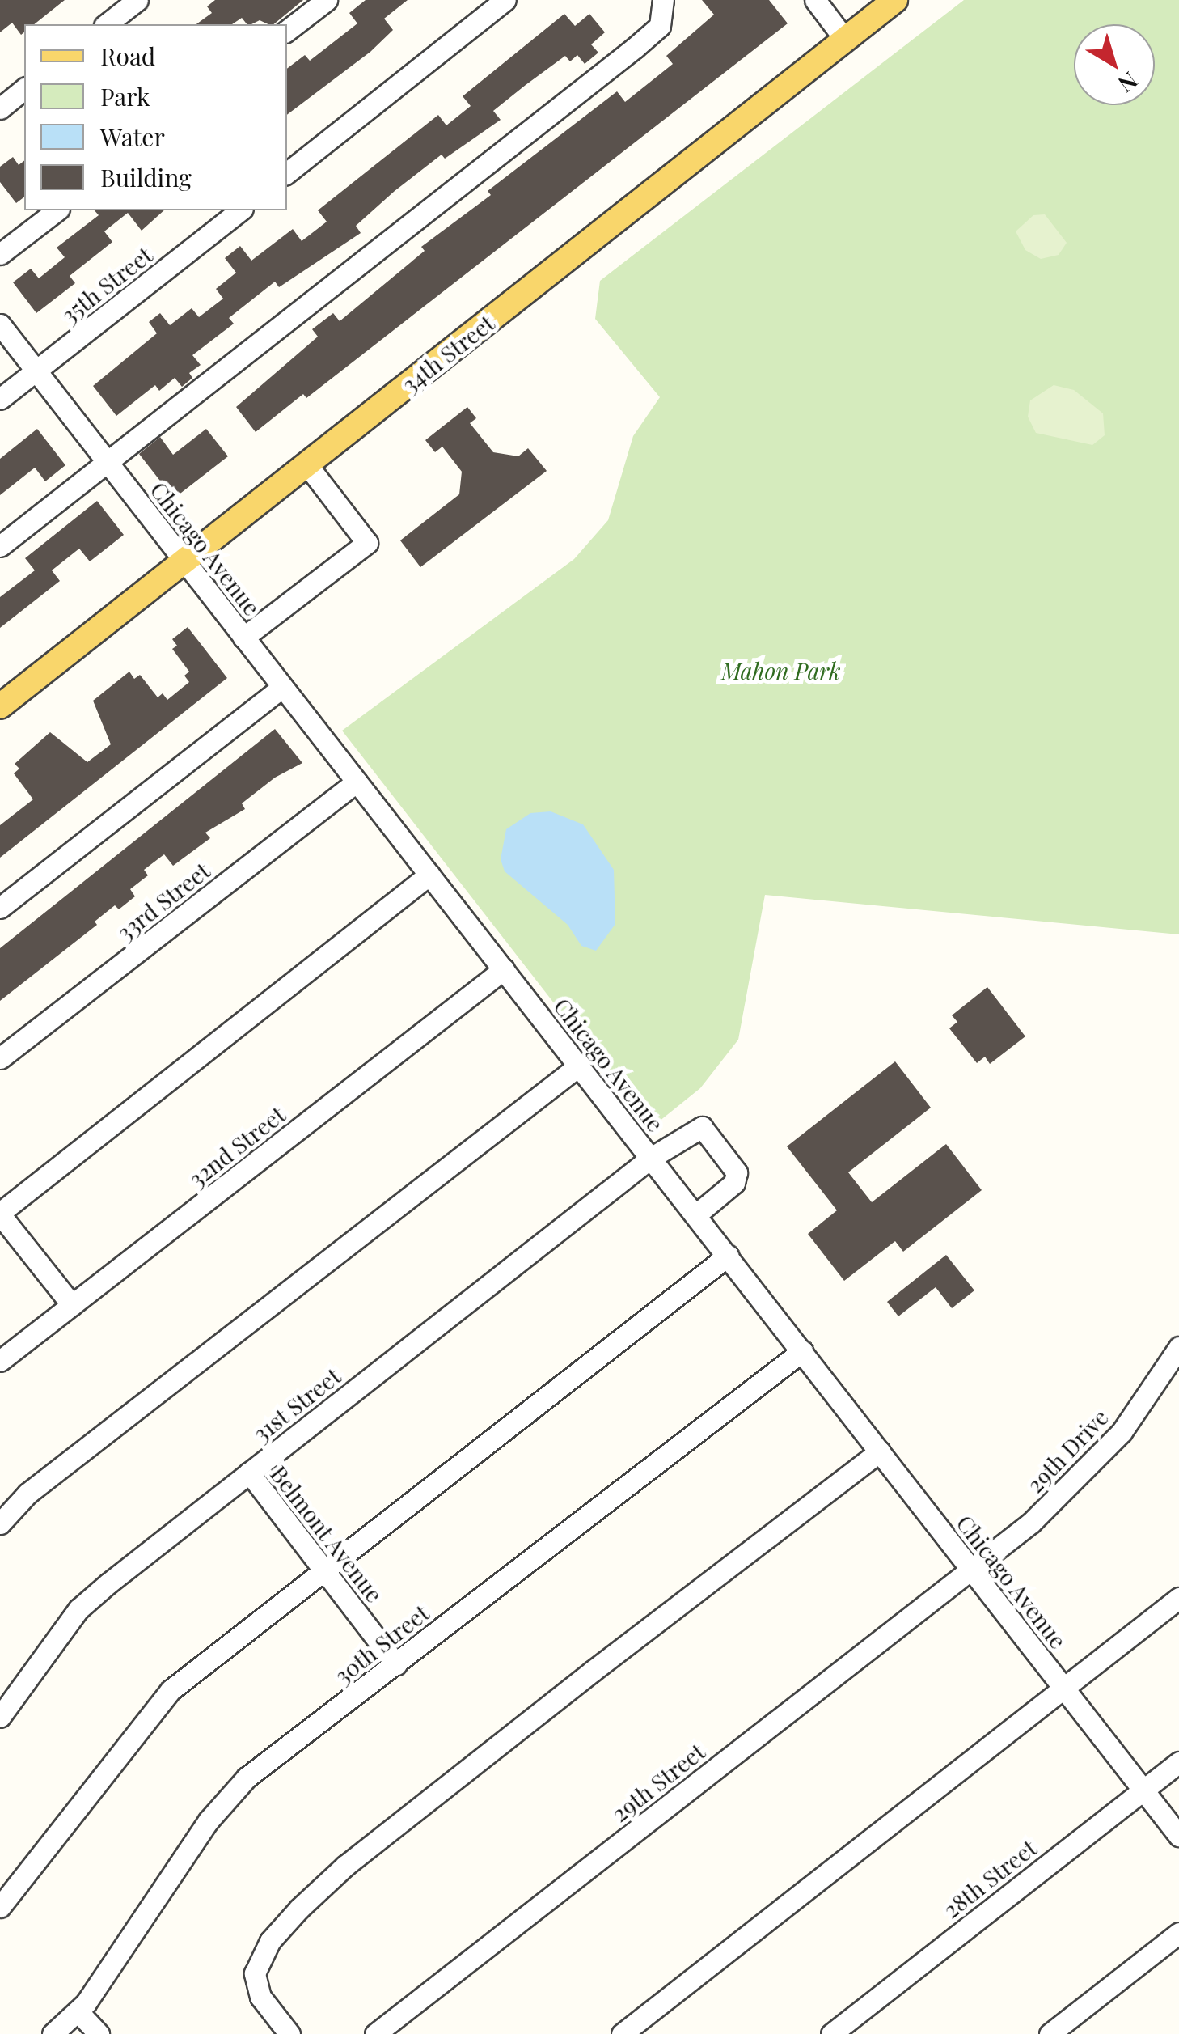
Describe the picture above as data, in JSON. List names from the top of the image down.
{
  "streets": {
    "main road": ["34th Street"],
    "street": [
      "35th Street",
      "Chicago Avenue",
      "33rd Street",
      "32nd Street",
      "31st Street",
      "29th Drive",
      "Belmont Avenue",
      "30th Street",
      "29th Street",
      "28th Street"
    ]
  },
  "crossings": [
    ["35th Street", "Chicago Avenue"],
    ["34th Street", "Chicago Avenue"],
    ["Chicago Avenue", "33rd Street"],
    ["Chicago Avenue", "32nd Street"],
    ["Chicago Avenue", "31st Street"],
    ["Chicago Avenue", "29th Drive"],
    ["Chicago Avenue", "30th Street"],
    ["Chicago Avenue", "29th Street"],
    ["Chicago Avenue", "28th Street"],
    ["31st Street", "Belmont Avenue"],
    ["29th Drive", "29th Street"],
    ["Belmont Avenue", "30th Street"]
  ],
  "parks": ["Mahon Park"],
  "legend": [
    "Road",
    "Park",
    "Water",
    "Building"
  ],
  "north": "bottom right"
}
